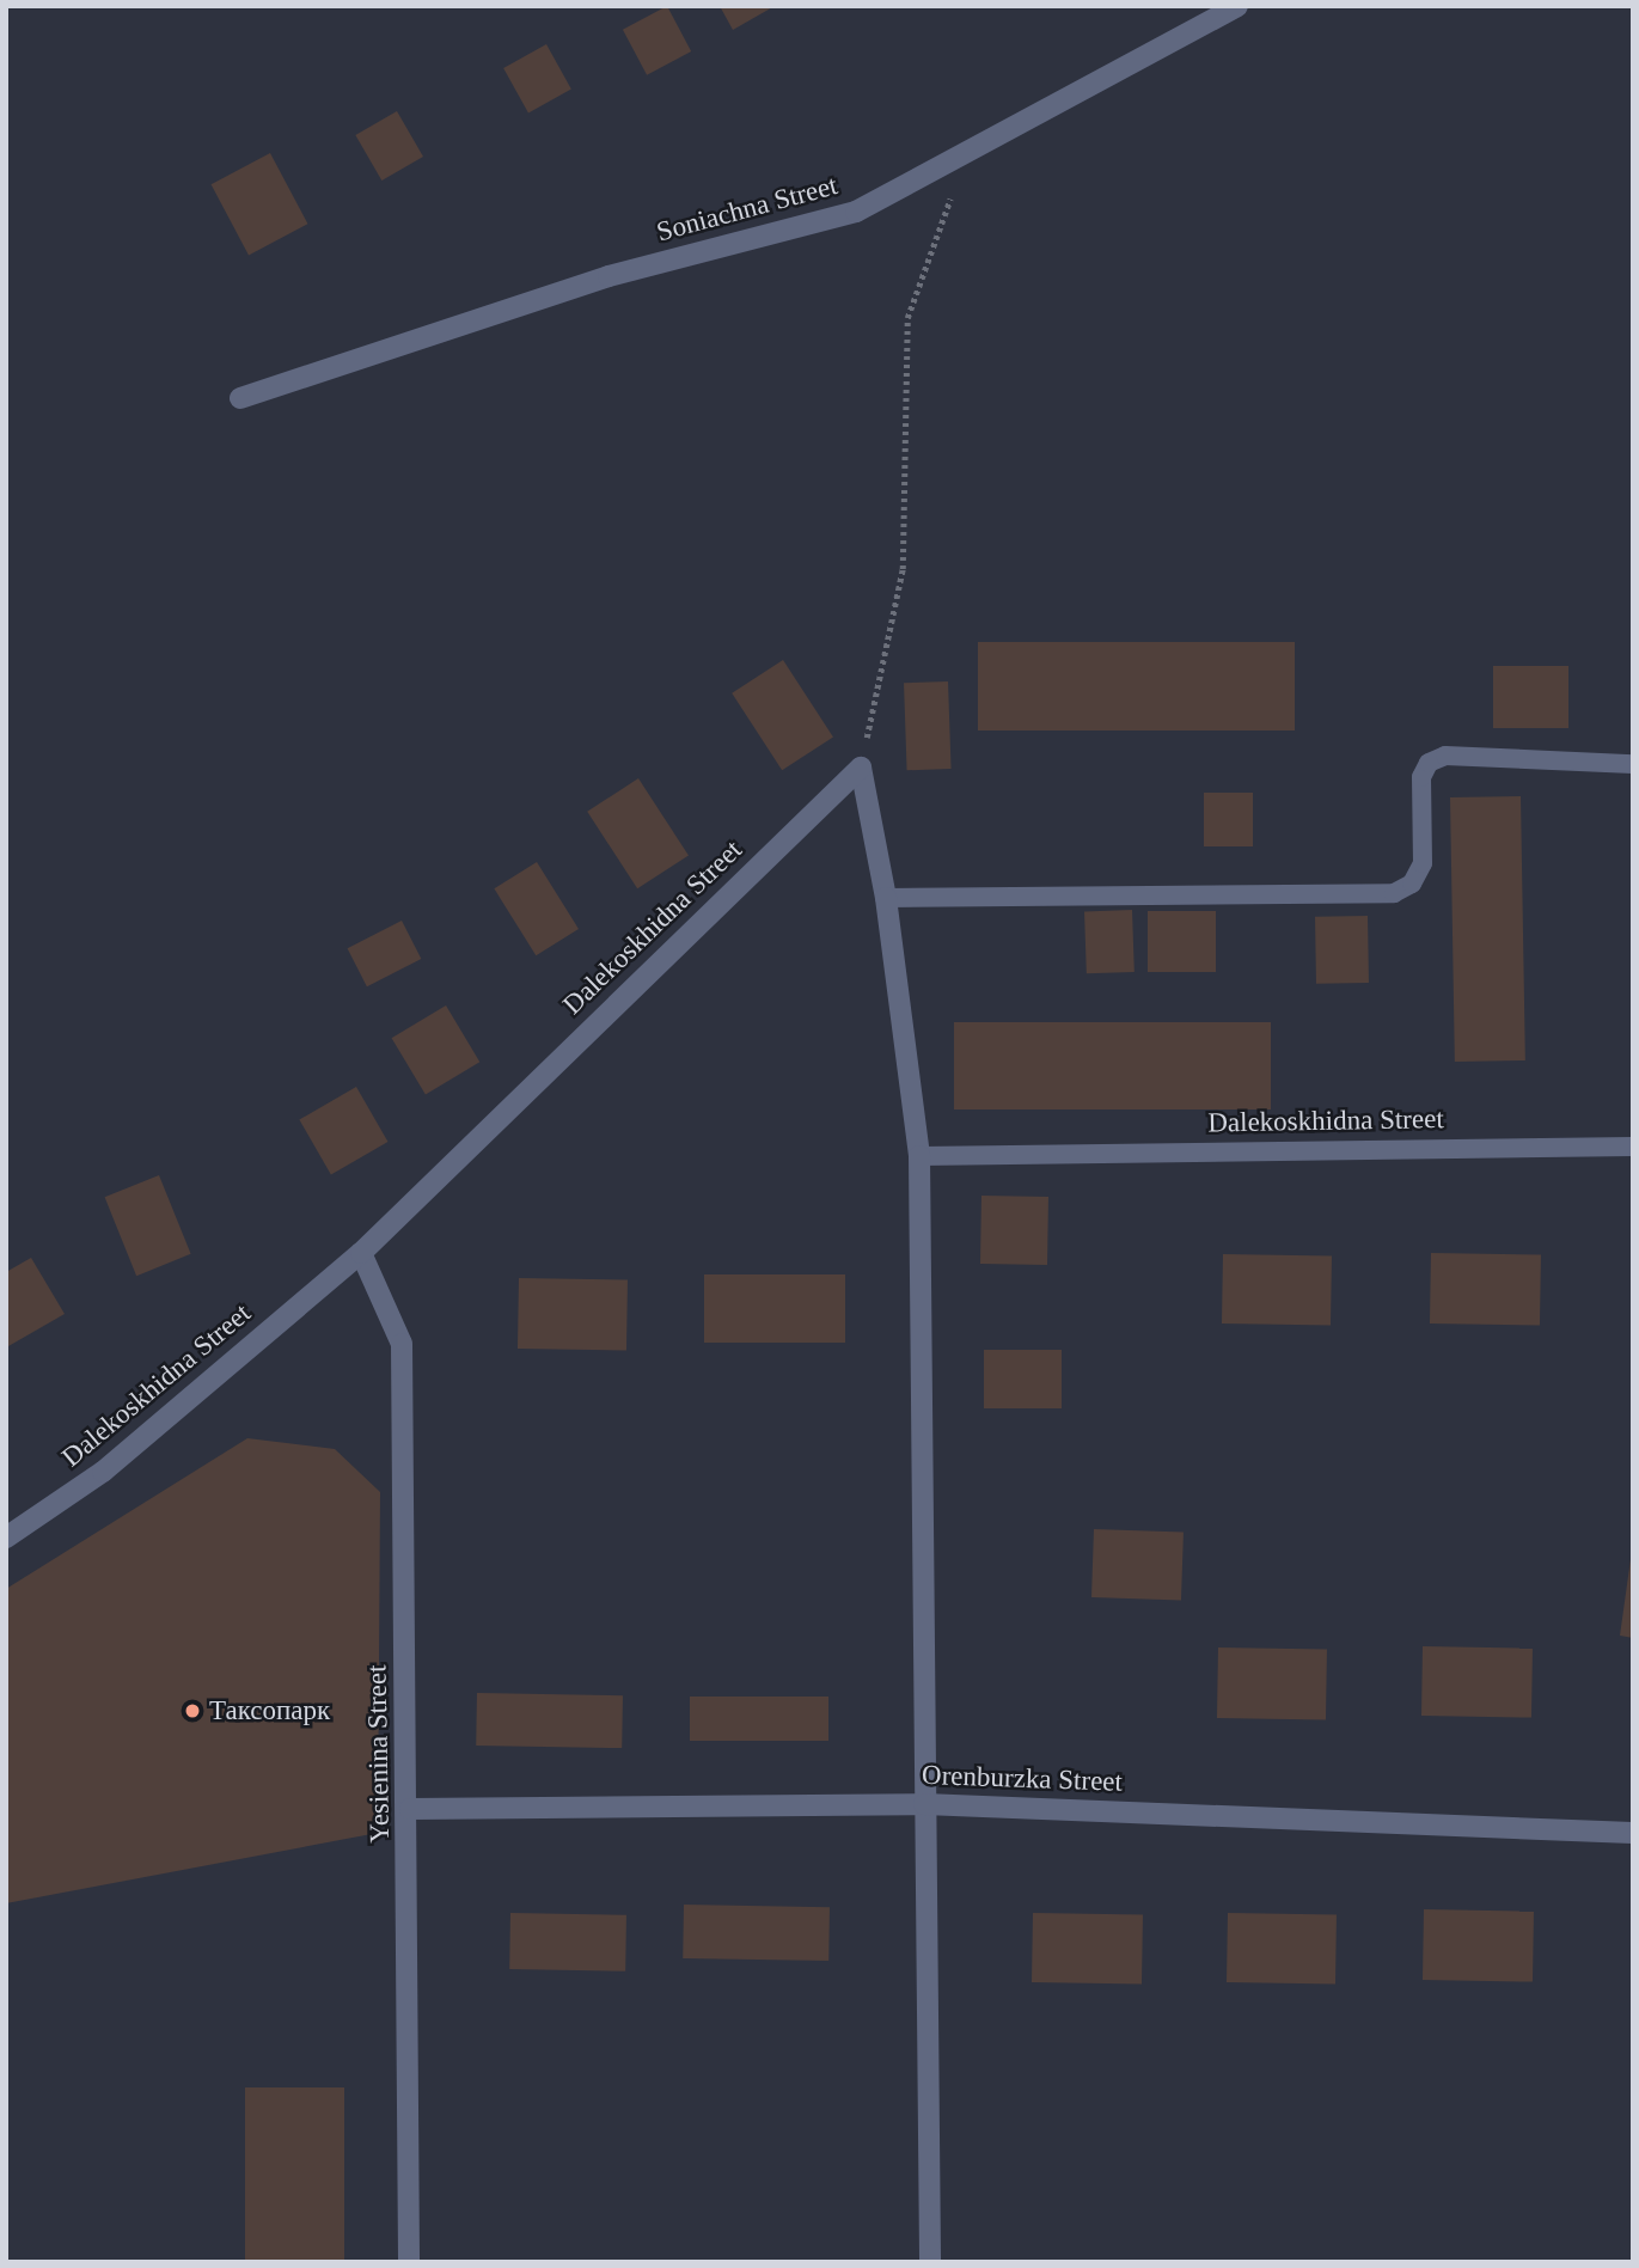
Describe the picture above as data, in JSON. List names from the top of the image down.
{
  "streets": {
    "street": [
      "Soniachna Street",
      "Dalekoskhidna Street",
      "Yesienina Street",
      "Orenburzka Street"
    ]
  },
  "crossings": [
    ["Dalekoskhidna Street", "Yesienina Street"],
    ["Yesienina Street", "Orenburzka Street"]
  ],
  "places": ["Таксопарк"]
}
